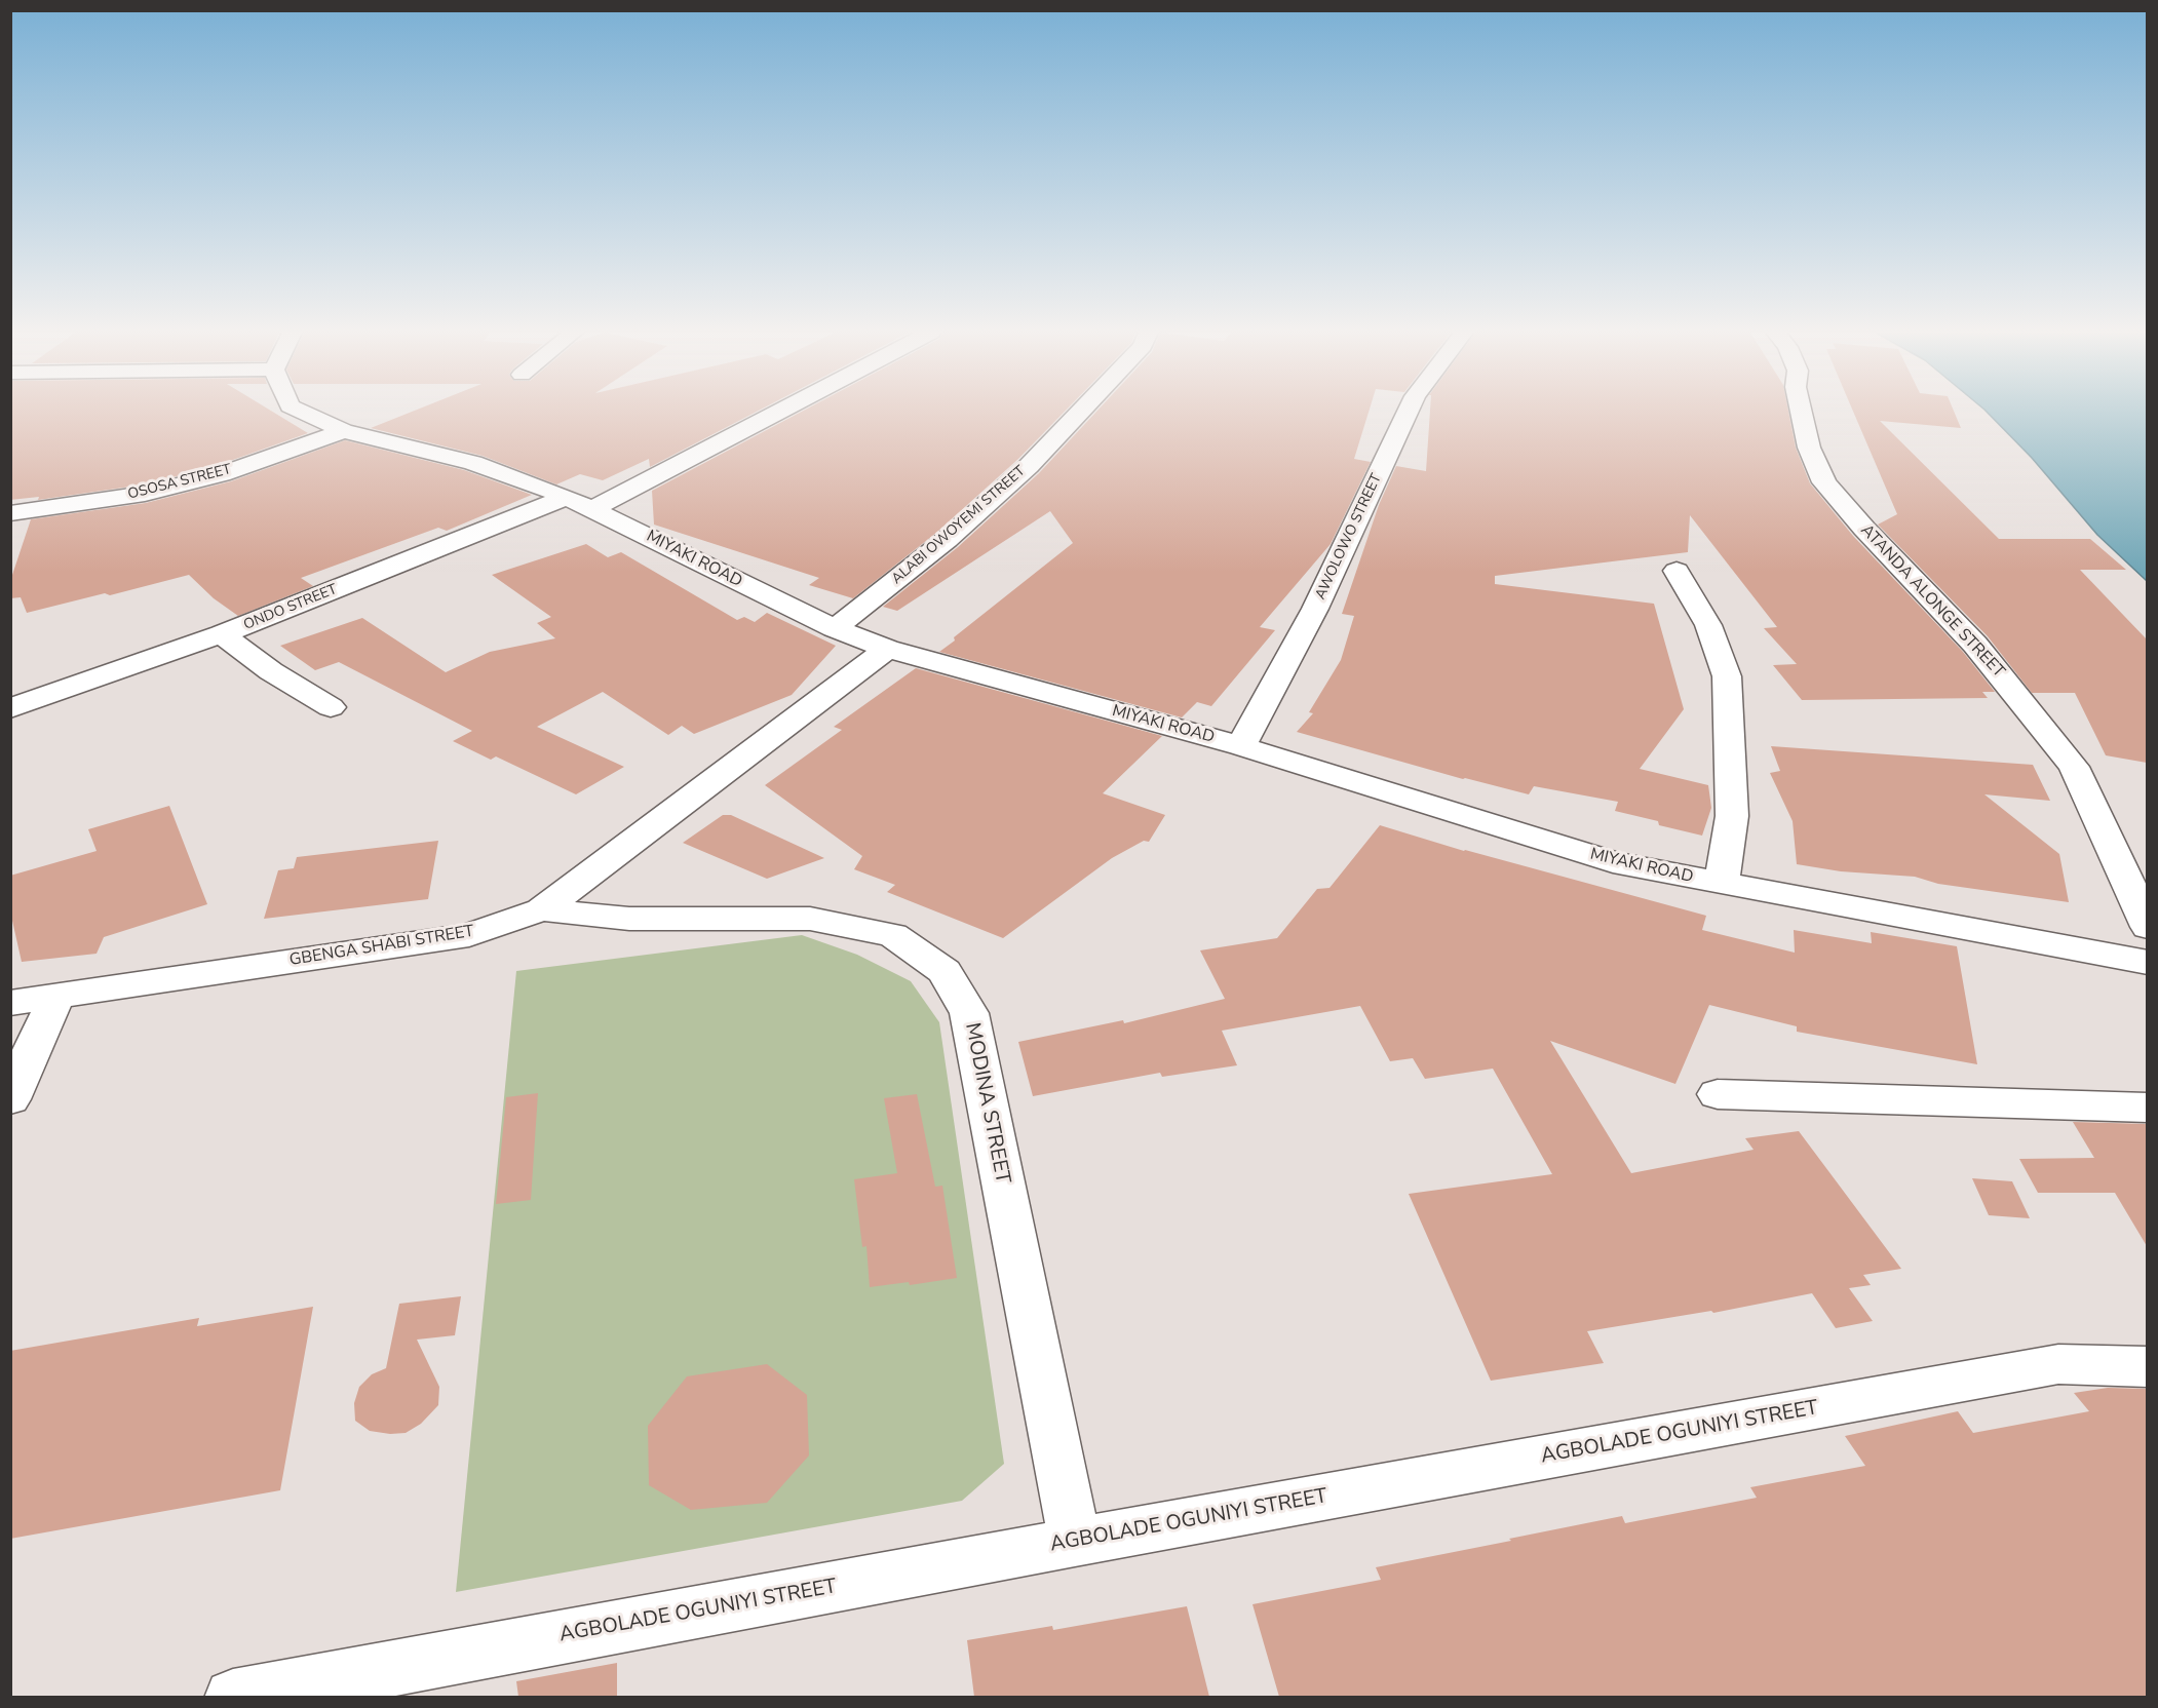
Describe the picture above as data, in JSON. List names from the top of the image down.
{
  "streets": {
    "street": [
      "OSOSA STREET",
      "ALABI OWOYEMI STREET",
      "AWOLOWO STREET",
      "MIYAKI ROAD",
      "ATANDA ALONGE STREET",
      "ONDO STREET",
      "GBENGA SHABI STREET",
      "MODINA STREET",
      "AGBOLADE OGUNIYI STREET"
    ]
  },
  "crossings": [
    ["OSOSA STREET", "MIYAKI ROAD"],
    ["ALABI OWOYEMI STREET", "MIYAKI ROAD"],
    ["AWOLOWO STREET", "MIYAKI ROAD"],
    ["MIYAKI ROAD", "ONDO STREET"],
    ["MIYAKI ROAD", "GBENGA SHABI STREET"],
    ["GBENGA SHABI STREET", "MODINA STREET"],
    ["MODINA STREET", "AGBOLADE OGUNIYI STREET"]
  ]
}
